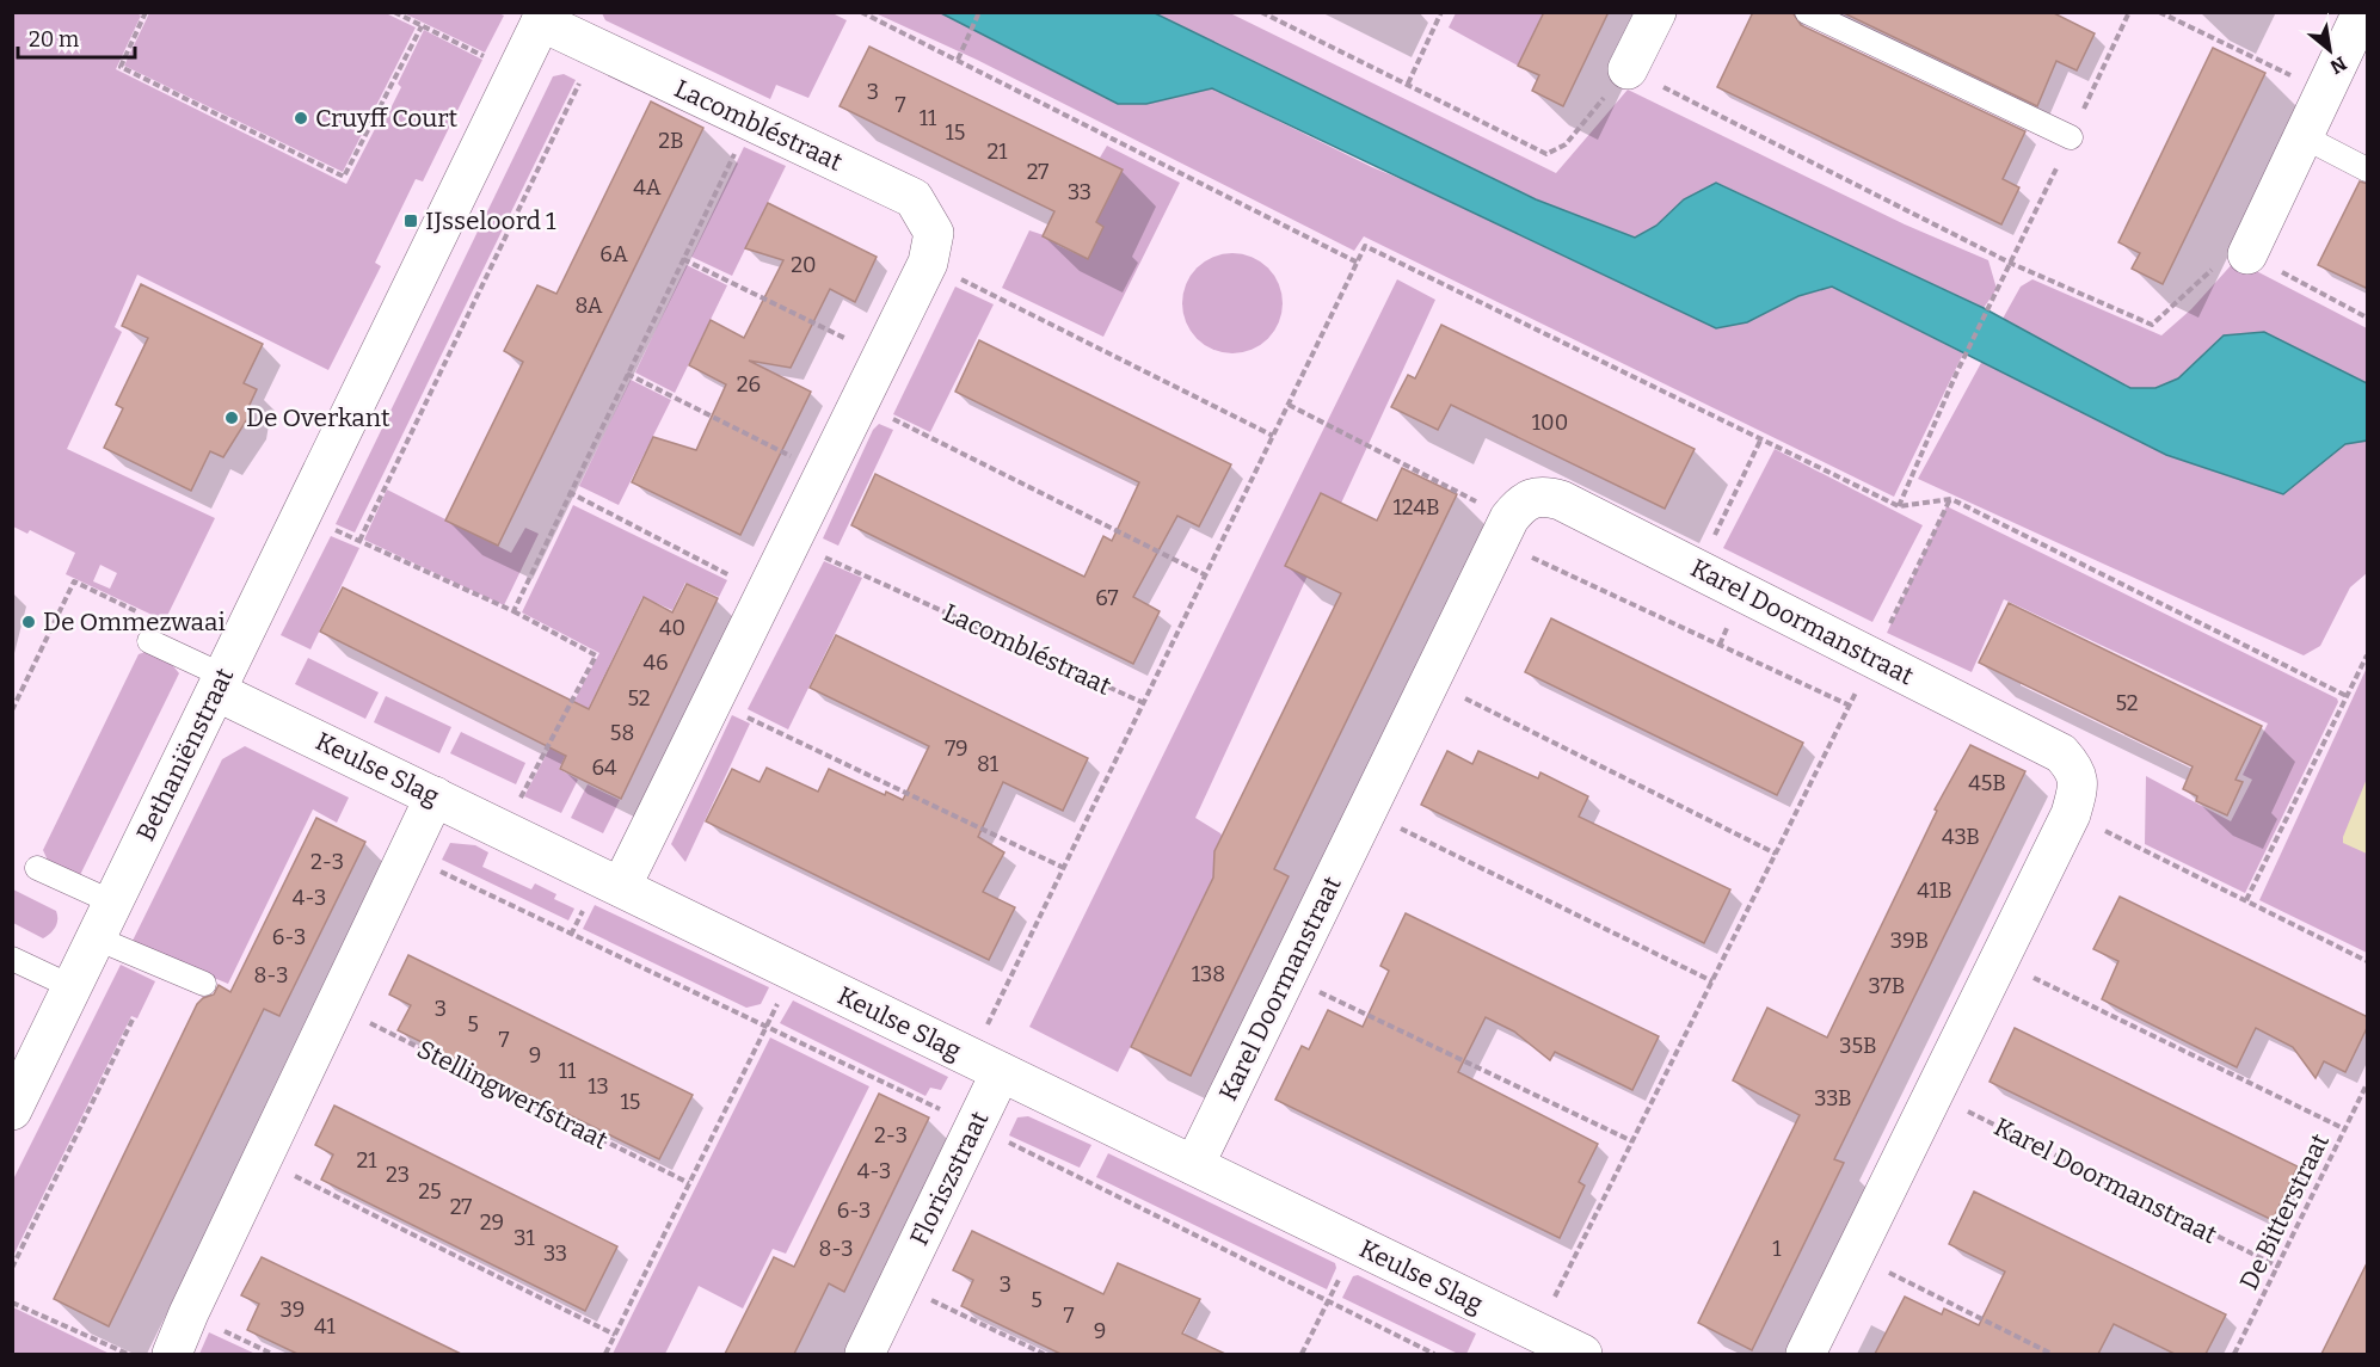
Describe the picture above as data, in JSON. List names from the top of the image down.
{
  "streets": {
    "street": [
      "Lacombléstraat",
      "Karel Doormanstraat",
      "Bethaniënstraat",
      "Keulse Slag",
      "Floriszstraat"
    ],
    "path": ["Stellingwerfstraat", "De Bitterstraat"]
  },
  "crossings": [
    ["Lacombléstraat", "Bethaniënstraat"],
    ["Lacombléstraat", "Keulse Slag"],
    ["Karel Doormanstraat", "Keulse Slag"],
    ["Karel Doormanstraat", "De Bitterstraat"],
    ["Bethaniënstraat", "Keulse Slag"],
    ["Keulse Slag", "Floriszstraat"]
  ],
  "places": {
    "other": ["Cruyff Court", "De Overkant", "De Ommezwaai"],
    "transit": ["IJsseloord 1"]
  },
  "house_numbers": [
    "3",
    "7",
    "11",
    "15",
    "2B",
    "21",
    "27",
    "4A",
    "33",
    "6A",
    "20",
    "8A",
    "26",
    "100",
    "124B",
    "67",
    "40",
    "46",
    "52",
    "52",
    "58",
    "79",
    "81",
    "64",
    "45B",
    "43B",
    "2-3",
    "41B",
    "4-3",
    "6-3",
    "39B",
    "138",
    "8-3",
    "37B",
    "3",
    "5",
    "7",
    "35B",
    "9",
    "11",
    "13",
    "33B",
    "15",
    "2-3",
    "21",
    "4-3",
    "23",
    "25",
    "27",
    "6-3",
    "29",
    "31",
    "8-3",
    "1",
    "33",
    "3",
    "5",
    "39",
    "7",
    "41",
    "9"
  ],
  "scale_bar": "20 m",
  "north": "bottom right"
}
